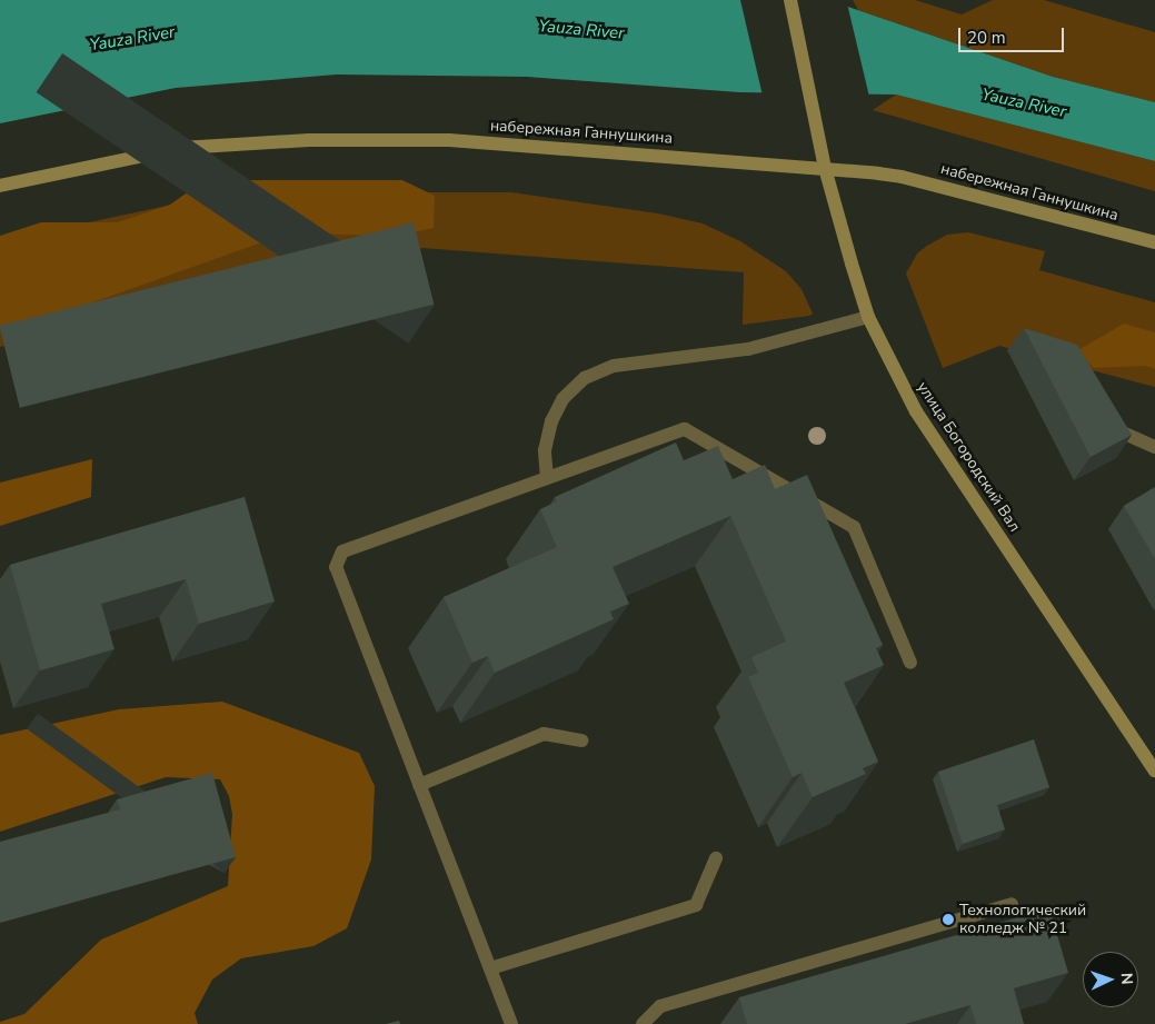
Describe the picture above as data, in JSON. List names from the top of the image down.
{
  "streets": {
    "main road": ["набережная Ганнушкина", "улица Богородский Вал"]
  },
  "crossings": [
    ["набережная Ганнушкина", "улица Богородский Вал"]
  ],
  "water": ["Yauza River"],
  "places": ["Технологический колледж № 21"],
  "scale_bar": "20 m",
  "north": "right"
}
